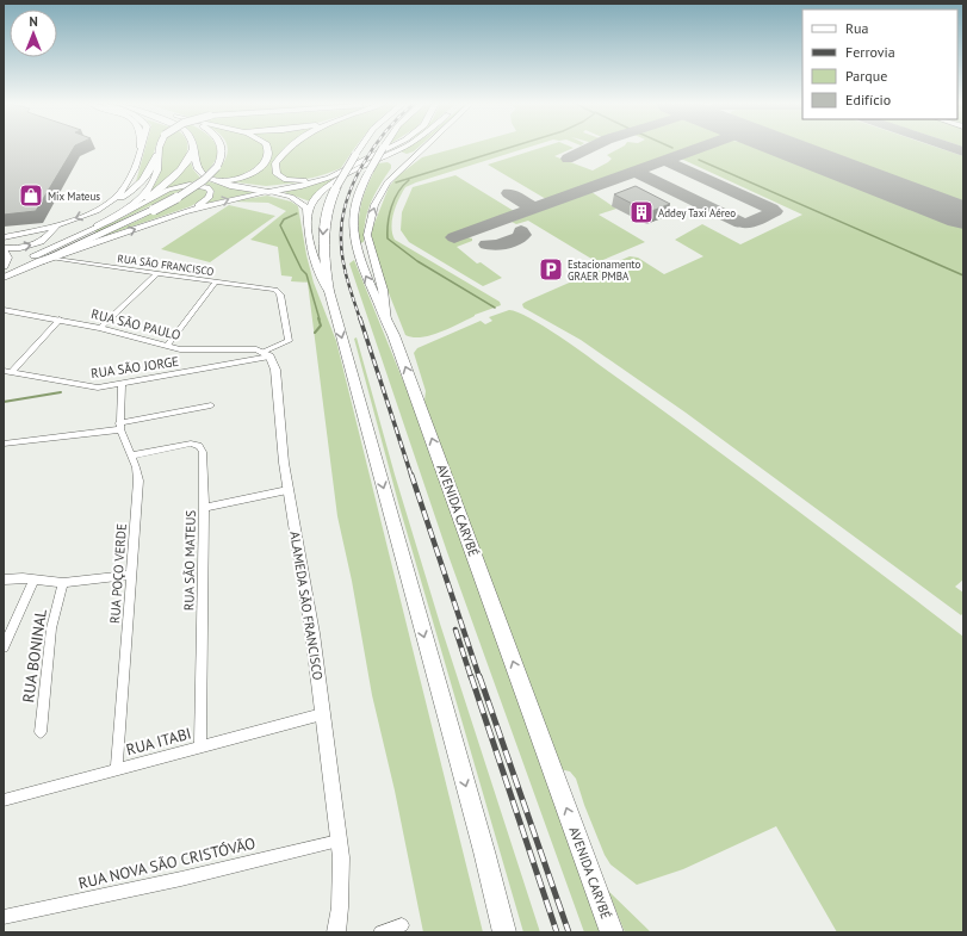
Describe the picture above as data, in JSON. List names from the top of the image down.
{
  "streets": {
    "highway": ["AVENIDA CARYBÉ"],
    "street": [
      "RUA SÃO FRANCISCO",
      "RUA SÃO PAULO",
      "RUA SÃO JORGE",
      "RUA SÃO MATEUS",
      "RUA POÇO VERDE",
      "ALAMEDA SÃO FRANCISCO",
      "RUA BONINAL",
      "RUA ITABI",
      "RUA NOVA SÃO CRISTÓVÃO"
    ]
  },
  "crossings": [
    ["RUA SÃO FRANCISCO", "RUA SÃO JORGE"],
    ["RUA SÃO PAULO", "RUA SÃO JORGE"],
    ["RUA SÃO PAULO", "ALAMEDA SÃO FRANCISCO"],
    ["RUA SÃO JORGE", "RUA POÇO VERDE"],
    ["RUA SÃO JORGE", "ALAMEDA SÃO FRANCISCO"],
    ["RUA SÃO MATEUS", "RUA POÇO VERDE"],
    ["RUA SÃO MATEUS", "RUA ITABI"],
    ["RUA POÇO VERDE", "RUA ITABI"],
    ["ALAMEDA SÃO FRANCISCO", "RUA ITABI"],
    ["ALAMEDA SÃO FRANCISCO", "RUA NOVA SÃO CRISTÓVÃO"]
  ],
  "places": {
    "shop": ["Mix Mateus"],
    "building": ["Addey Taxi Aéreo"],
    "parking": ["Estacionamento GRAER PMBA"]
  },
  "legend": [
    "Rua",
    "Ferrovia",
    "Parque",
    "Edifício"
  ],
  "north": "top"
}
